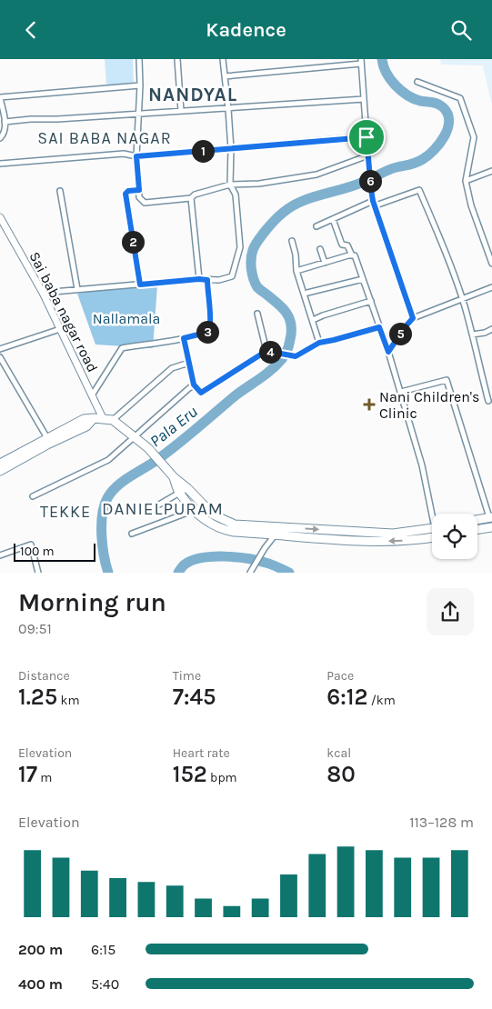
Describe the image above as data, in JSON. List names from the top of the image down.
{
  "streets": {
    "main road": ["Sai baba nagar road"]
  },
  "districts": [
    "NANDYAL",
    "SAI BABA NAGAR",
    "DANIELPURAM",
    "TEKKE"
  ],
  "water": ["Pala Eru"],
  "parks": ["Nallamala"],
  "places": {
    "health": ["Nani Children's Clinic"]
  },
  "scale_bar": "100 m",
  "page": {
    "header": "Kadence",
    "pins": [
      "1",
      "6",
      "2",
      "3",
      "5",
      "4"
    ],
    "scale": "100 m",
    "heading": ["Morning run", "09:51"],
    "stats": [
      ["Distance", "1.25 km"],
      ["Time", "7:45"],
      ["Pace", "6:12 /km"],
      ["Elevation", "17 m"],
      ["Heart rate", "152 bpm"],
      ["kcal", "80"]
    ],
    "chart": ["Elevation", "113–128 m"],
    "list": [
      {
        "name": "200 m",
        "note": "6:15"
      },
      {
        "name": "400 m",
        "note": "5:40"
      }
    ]
  }
}
